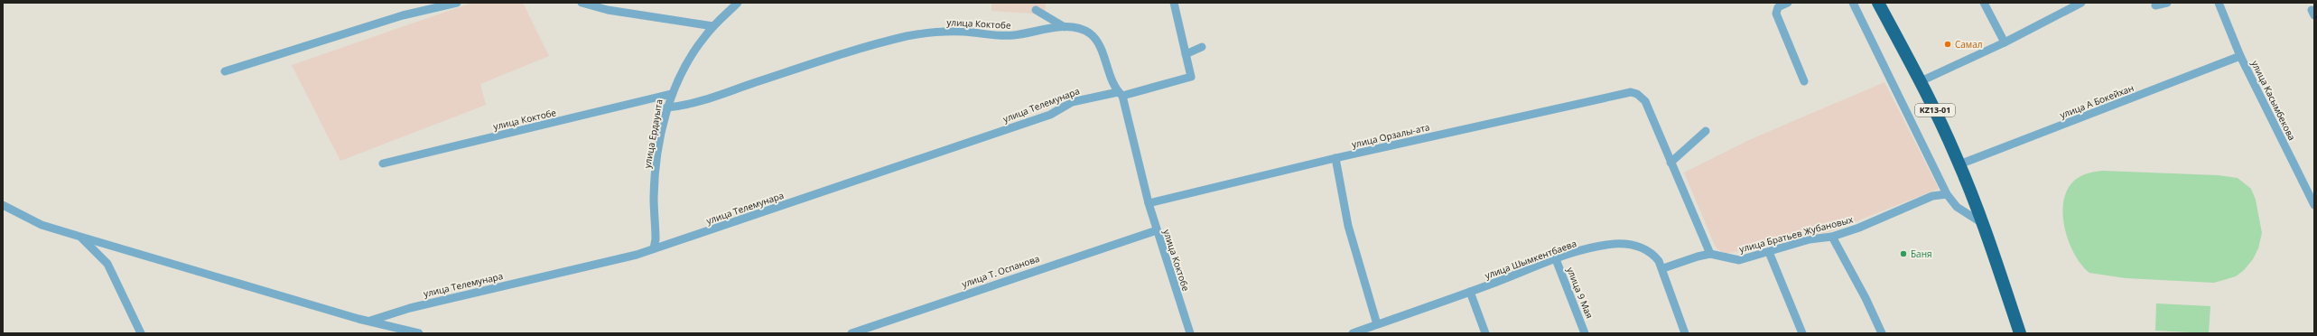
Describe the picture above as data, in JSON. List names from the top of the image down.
{
  "streets": {
    "highway": ["KZ13-01"],
    "street": [
      "улица Коктобе",
      "улица Касымбекова",
      "улица А Бокейхан",
      "улица Телемунара",
      "улица Ердауыта",
      "улица Орзалы-ата",
      "улица Братьев Жубановых",
      "улица Шымкентбаева",
      "улица Т. Оспанова",
      "улица 9 Мая"
    ]
  },
  "crossings": [
    ["улица Коктобе", "улица Телемунара"],
    ["улица Коктобе", "улица Ердауыта"],
    ["улица Коктобе", "улица Орзалы-ата"],
    ["улица Коктобе", "улица Т. Оспанова"],
    ["улица Касымбекова", "улица А Бокейхан"],
    ["улица А Бокейхан", "KZ13-01"],
    ["улица Телемунара", "улица Ердауыта"],
    ["улица Шымкентбаева", "улица 9 Мая"]
  ],
  "places": ["Самал", "Баня"]
}
